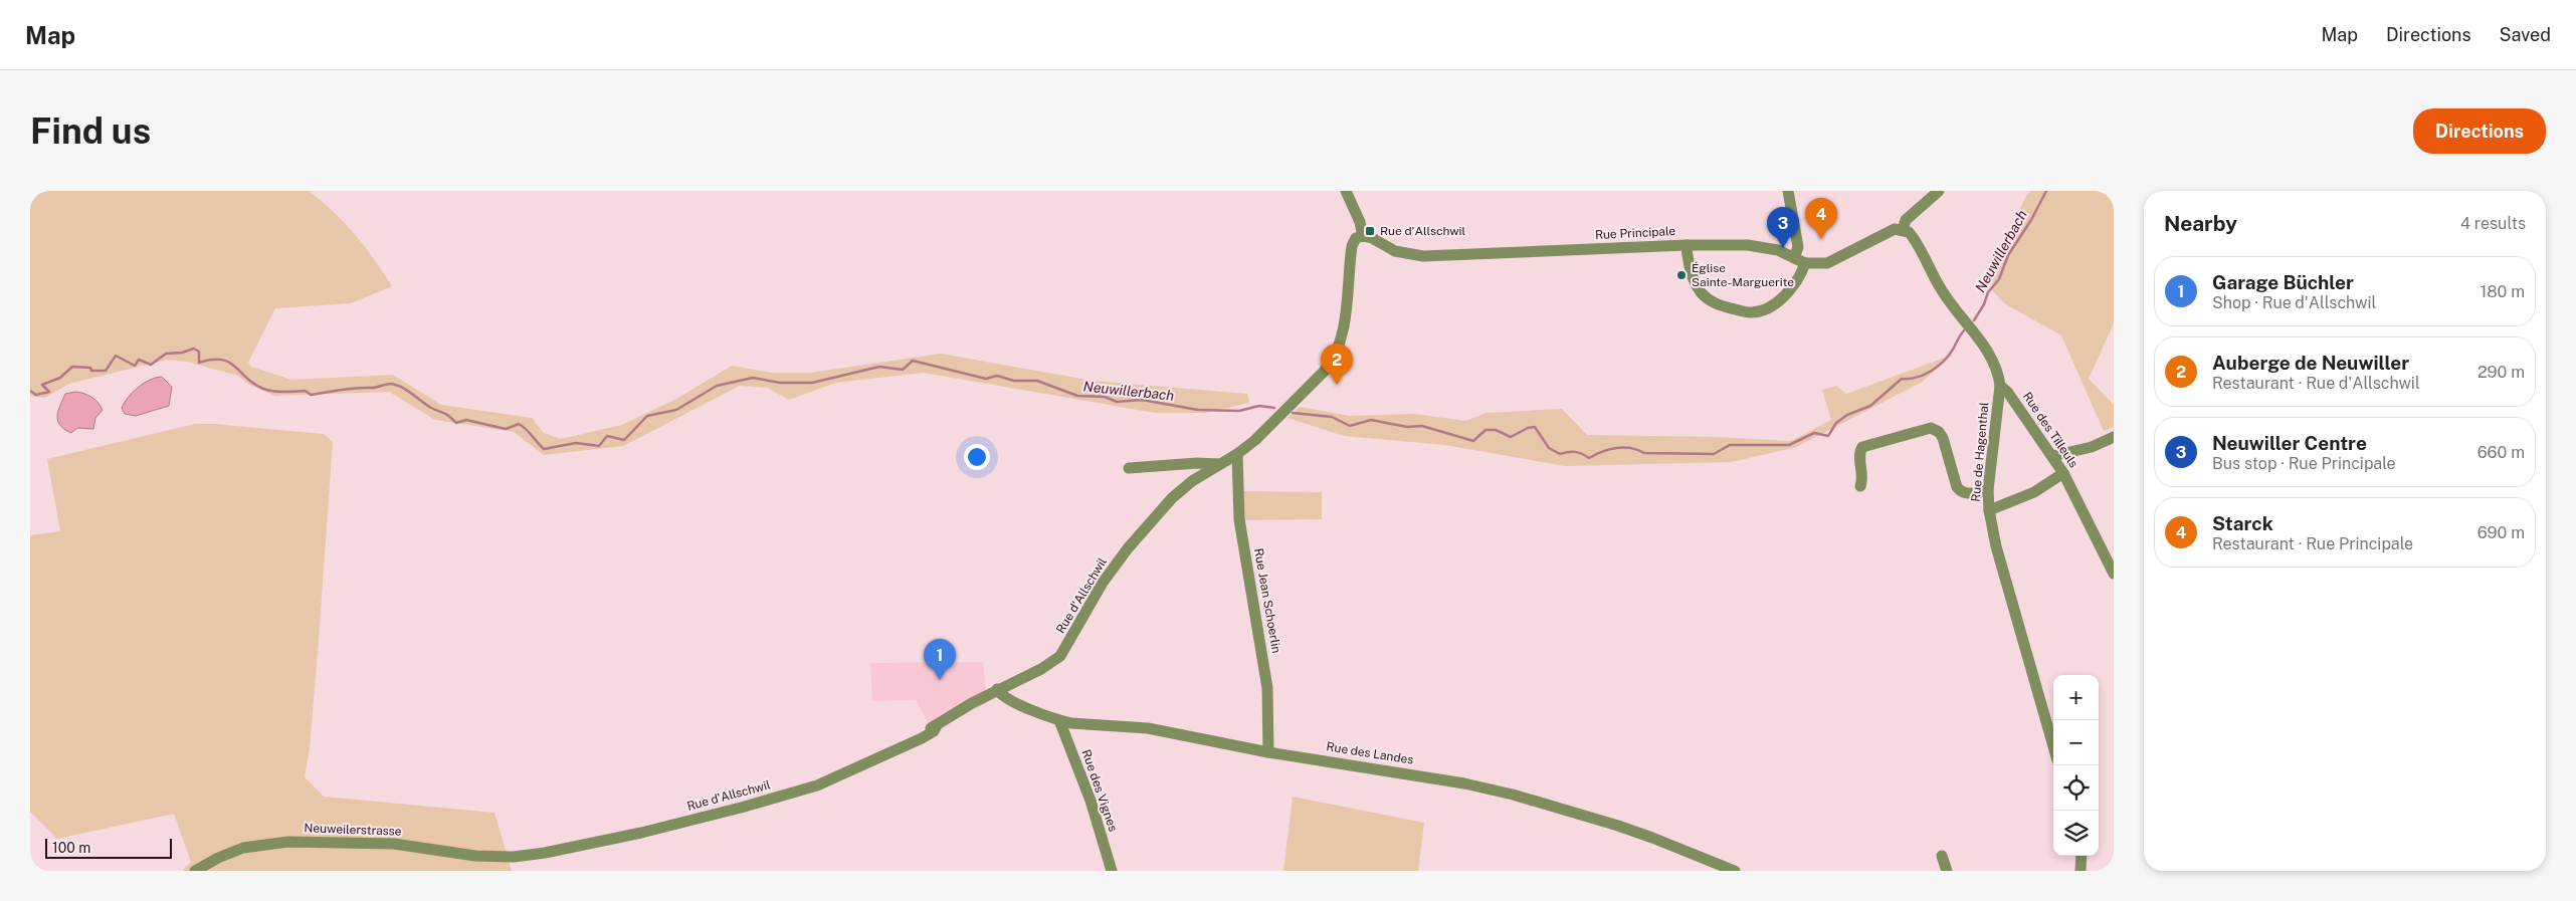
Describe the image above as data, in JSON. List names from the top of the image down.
{
  "streets": {
    "street": [
      "Rue Principale",
      "Rue des Tilleuls",
      "Rue de Hagenthal",
      "Rue d'Allschwil",
      "Rue Jean Schoerlin",
      "Rue des Landes",
      "Rue des Vignes",
      "Neuweilerstrasse"
    ]
  },
  "crossings": [
    ["Rue Principale", "Rue de Hagenthal"],
    ["Rue Principale", "Rue d'Allschwil"],
    ["Rue des Tilleuls", "Rue de Hagenthal"],
    ["Rue d'Allschwil", "Rue Jean Schoerlin"],
    ["Rue d'Allschwil", "Rue des Landes"],
    ["Rue d'Allschwil", "Neuweilerstrasse"],
    ["Rue Jean Schoerlin", "Rue des Landes"],
    ["Rue des Landes", "Rue des Vignes"]
  ],
  "water": ["Neuwillerbach"],
  "places": {
    "transit": ["Rue d'Allschwil"],
    "other": ["Église Sainte-Marguerite"]
  },
  "scale_bar": "100 m",
  "page": {
    "header": "Map",
    "nav": ["Map", "Directions", "Saved"],
    "buttons": "Directions",
    "title": "Find us",
    "heading": ["Nearby", "4 results"],
    "pins": [
      "4",
      "3",
      "2",
      "1"
    ],
    "list": [
      {
        "mark": "1",
        "name": "Garage Büchler",
        "note": "Shop · Rue d'Allschwil",
        "value": "180 m"
      },
      {
        "mark": "2",
        "name": "Auberge de Neuwiller",
        "note": "Restaurant · Rue d'Allschwil",
        "value": "290 m"
      },
      {
        "mark": "3",
        "name": "Neuwiller Centre",
        "note": "Bus stop · Rue Principale",
        "value": "660 m"
      },
      {
        "mark": "4",
        "name": "Starck",
        "note": "Restaurant · Rue Principale",
        "value": "690 m"
      }
    ],
    "map_buttons": ["+", "−"],
    "scale": "100 m"
  }
}
